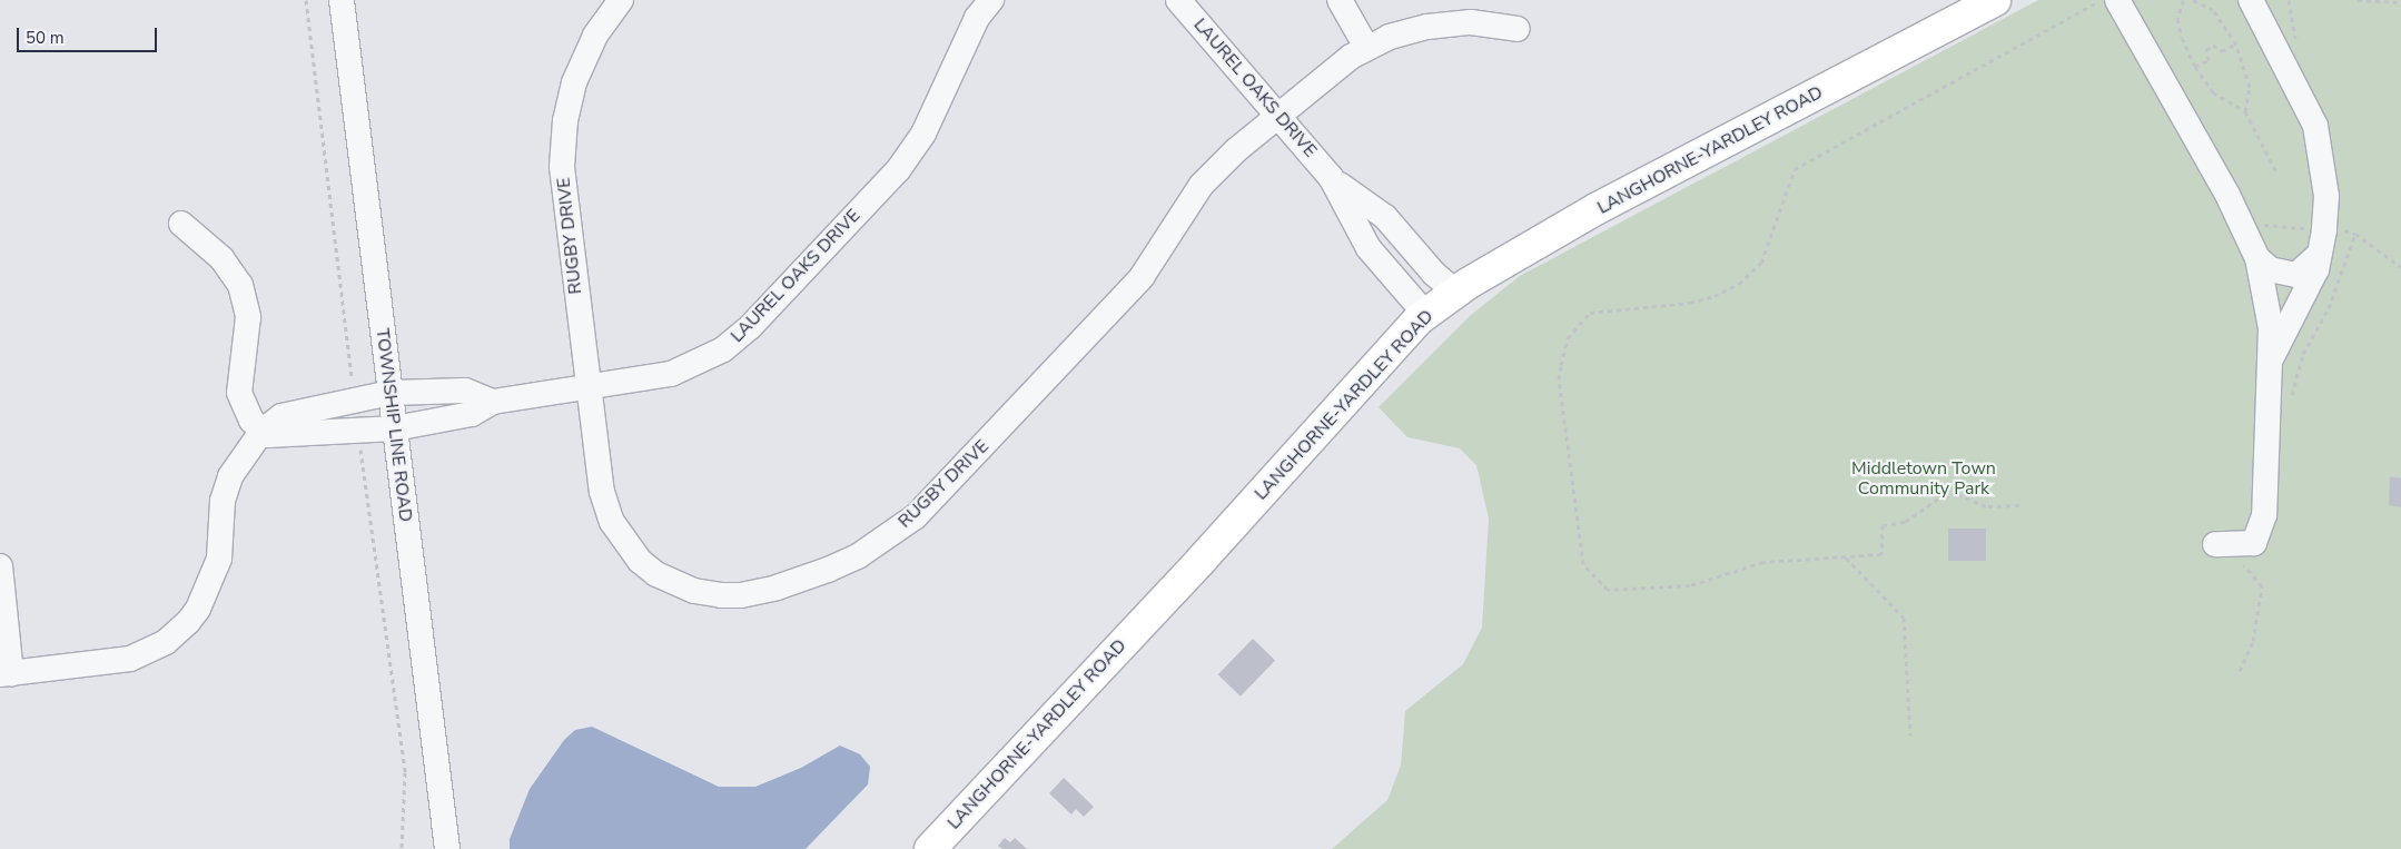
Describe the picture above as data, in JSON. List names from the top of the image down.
{
  "streets": {
    "main road": ["LANGHORNE-YARDLEY ROAD"],
    "street": ["LAUREL OAKS DRIVE", "RUGBY DRIVE", "TOWNSHIP LINE ROAD"]
  },
  "crossings": [
    ["LAUREL OAKS DRIVE", "LANGHORNE-YARDLEY ROAD"],
    ["LAUREL OAKS DRIVE", "RUGBY DRIVE"],
    ["LAUREL OAKS DRIVE", "TOWNSHIP LINE ROAD"]
  ],
  "parks": ["Middletown Town Community Park"],
  "scale_bar": "50 m"
}
